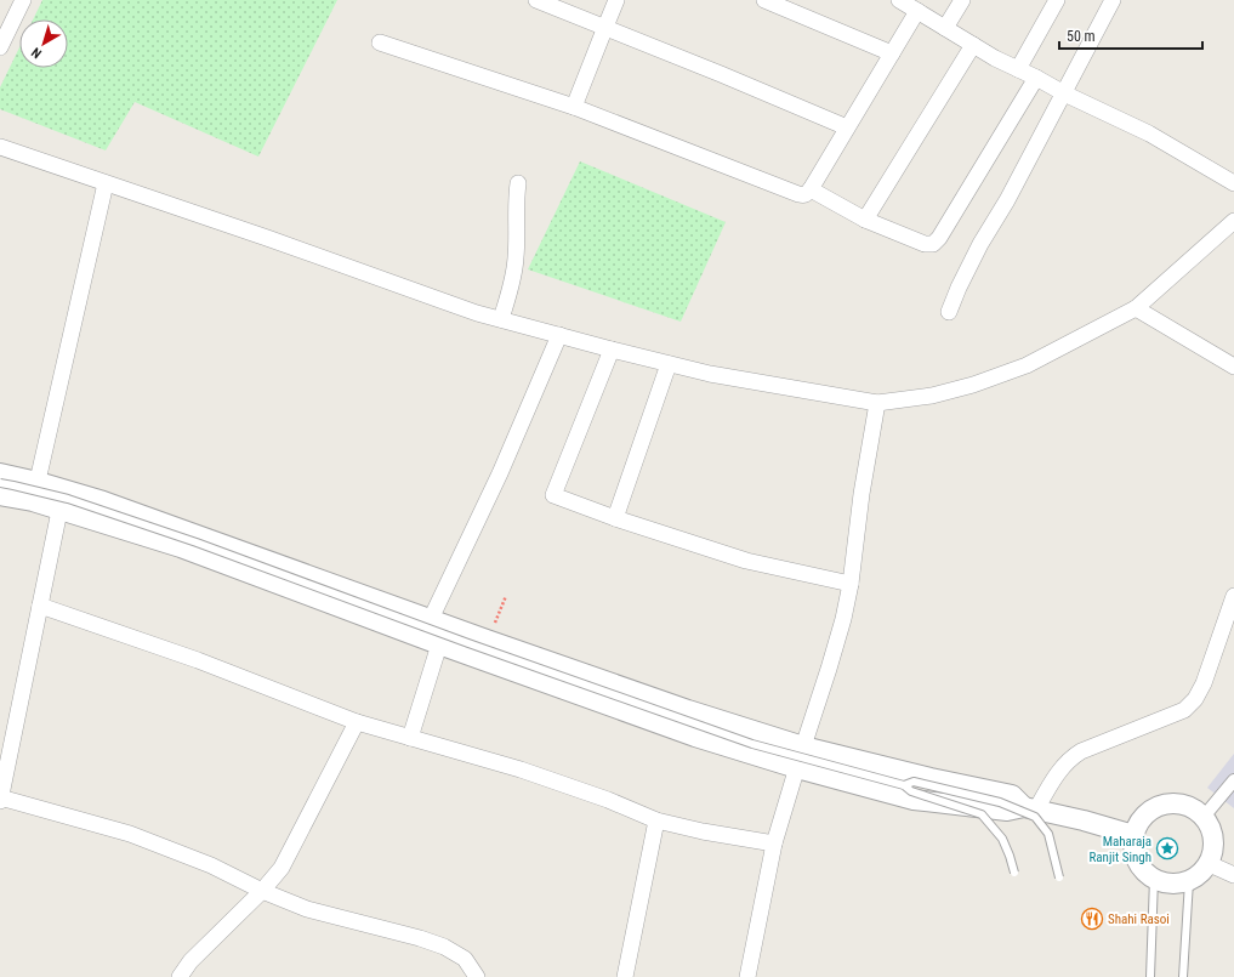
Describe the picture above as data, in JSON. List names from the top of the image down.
{
  "places": {
    "place": ["Maharaja Ranjit Singh"],
    "restaurant": ["Shahi Rasoi"]
  },
  "scale_bar": "50 m",
  "north": "bottom left"
}
